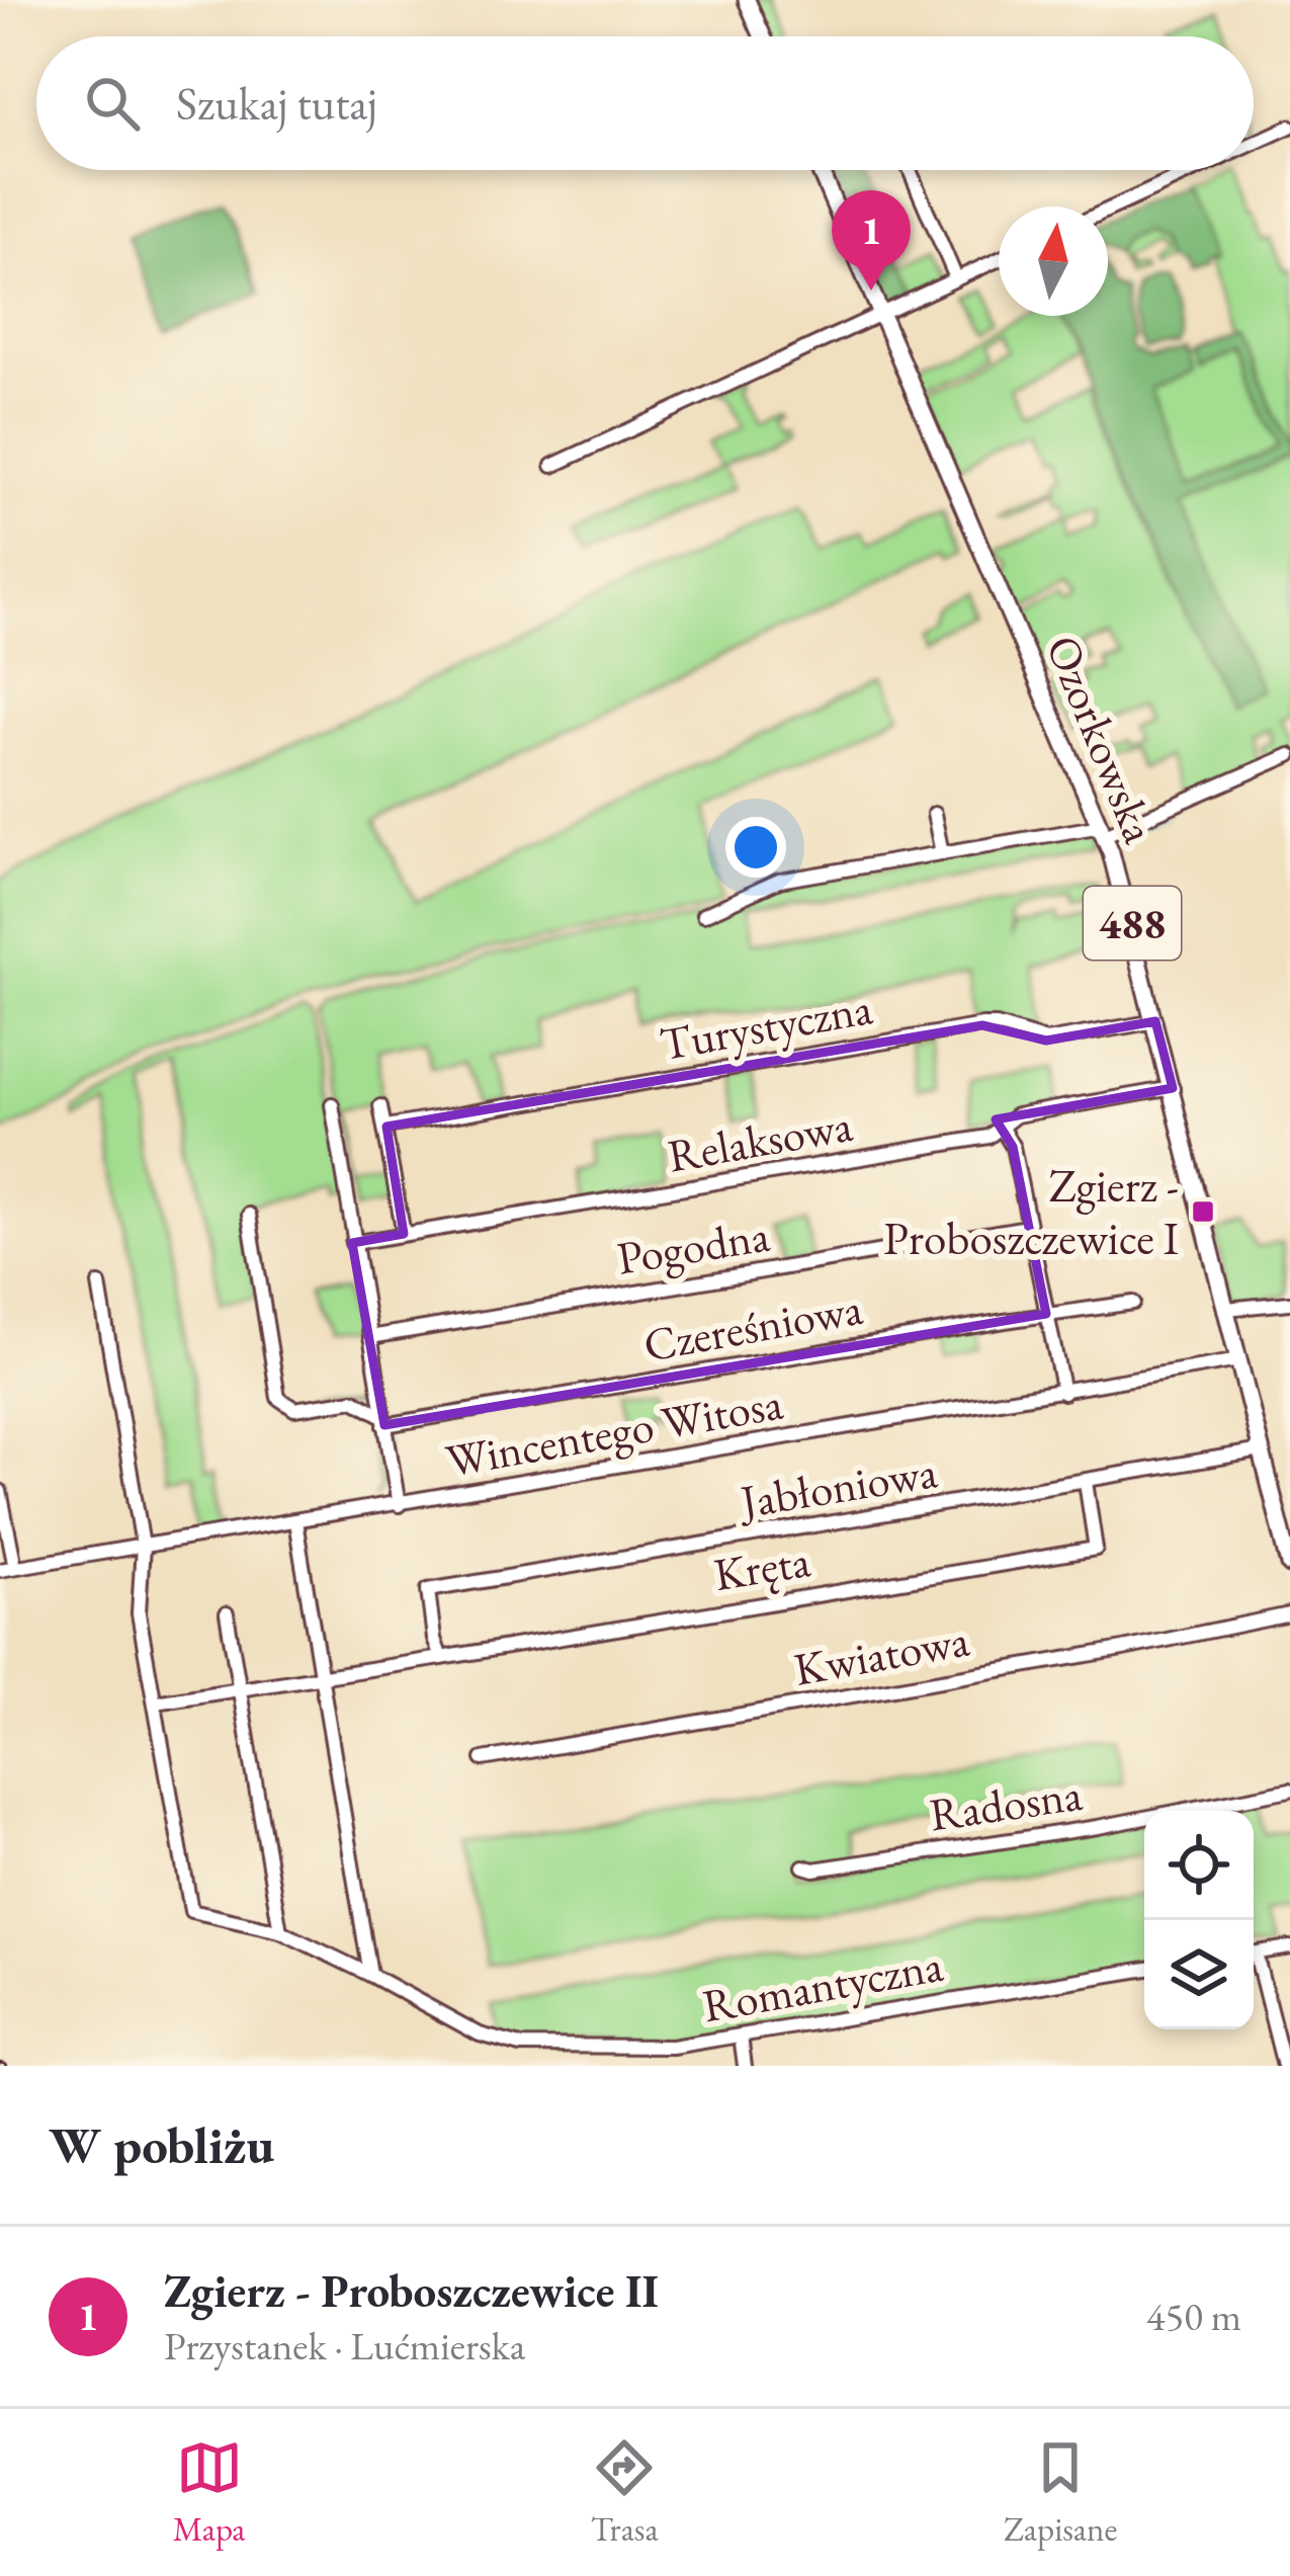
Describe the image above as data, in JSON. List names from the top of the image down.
{
  "streets": {
    "main road": ["Ozorkowska", "488"],
    "street": [
      "Turystyczna",
      "Relaksowa",
      "Pogodna",
      "Czereśniowa",
      "Wincentego Witosa",
      "Jabłoniowa",
      "Kręta",
      "Kwiatowa",
      "Radosna",
      "Romantyczna"
    ]
  },
  "crossings": [
    ["Ozorkowska", "488"],
    ["Ozorkowska", "Turystyczna"],
    ["Ozorkowska", "Relaksowa"],
    ["Ozorkowska", "Wincentego Witosa"],
    ["Ozorkowska", "Jabłoniowa"],
    ["Jabłoniowa", "Kręta"]
  ],
  "places": {
    "transit": ["Zgierz - Proboszczewice I"]
  },
  "north": "top",
  "page": {
    "search": "Szukaj tutaj",
    "pins": "1",
    "heading": "W pobliżu",
    "list": [
      {
        "mark": "1",
        "name": "Zgierz - Proboszczewice II",
        "note": "Przystanek · Lućmierska",
        "value": "450 m"
      }
    ],
    "nav": ["Mapa", "Trasa", "Zapisane"]
  }
}
